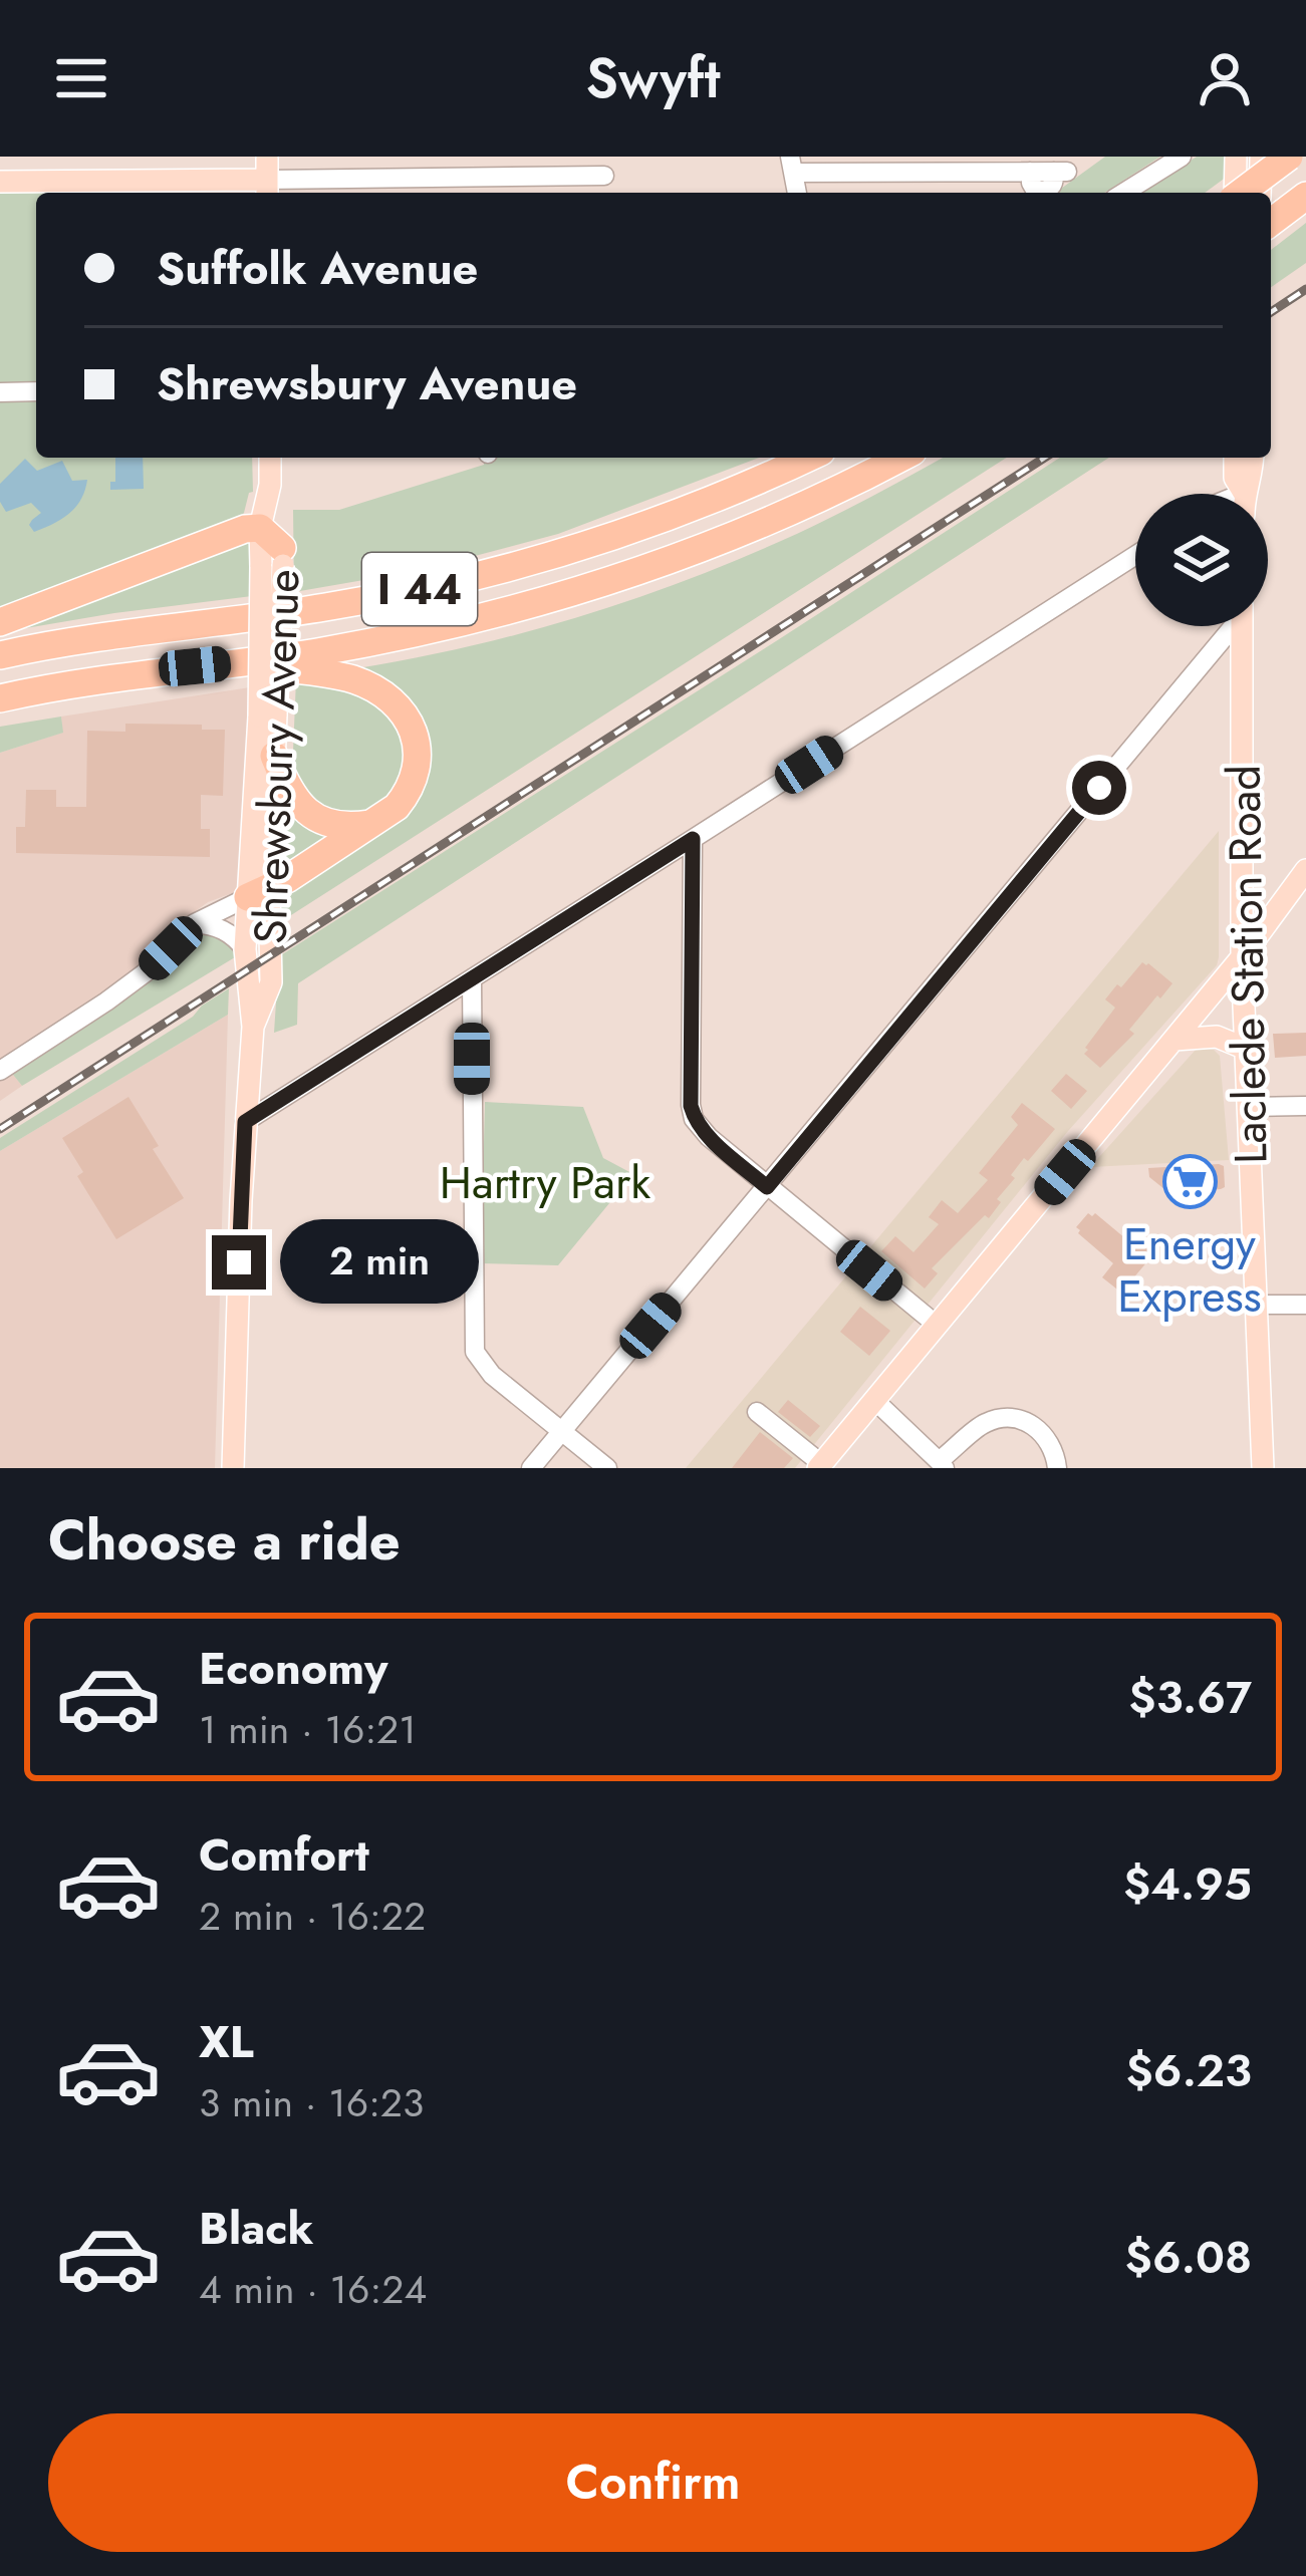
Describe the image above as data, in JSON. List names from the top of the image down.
{
  "streets": {
    "highway": ["I 44"],
    "main road": ["Shrewsbury Avenue", "Laclede Station Road"]
  },
  "parks": ["Hartry Park"],
  "places": {
    "supermarket": ["Energy Express"]
  },
  "page": {
    "header": "Swyft",
    "banner": ["Suffolk Avenue", "Shrewsbury Avenue"],
    "bubble": "2 min",
    "heading": "Choose a ride",
    "list": [
      {
        "name": "Economy",
        "note": "1 min · 16:21",
        "value": "$3.67"
      },
      {
        "name": "Comfort",
        "note": "2 min · 16:22",
        "value": "$4.95"
      },
      {
        "name": "XL",
        "note": "3 min · 16:23",
        "value": "$6.23"
      },
      {
        "name": "Black",
        "note": "4 min · 16:24",
        "value": "$6.08"
      }
    ],
    "buttons": "Confirm"
  }
}
